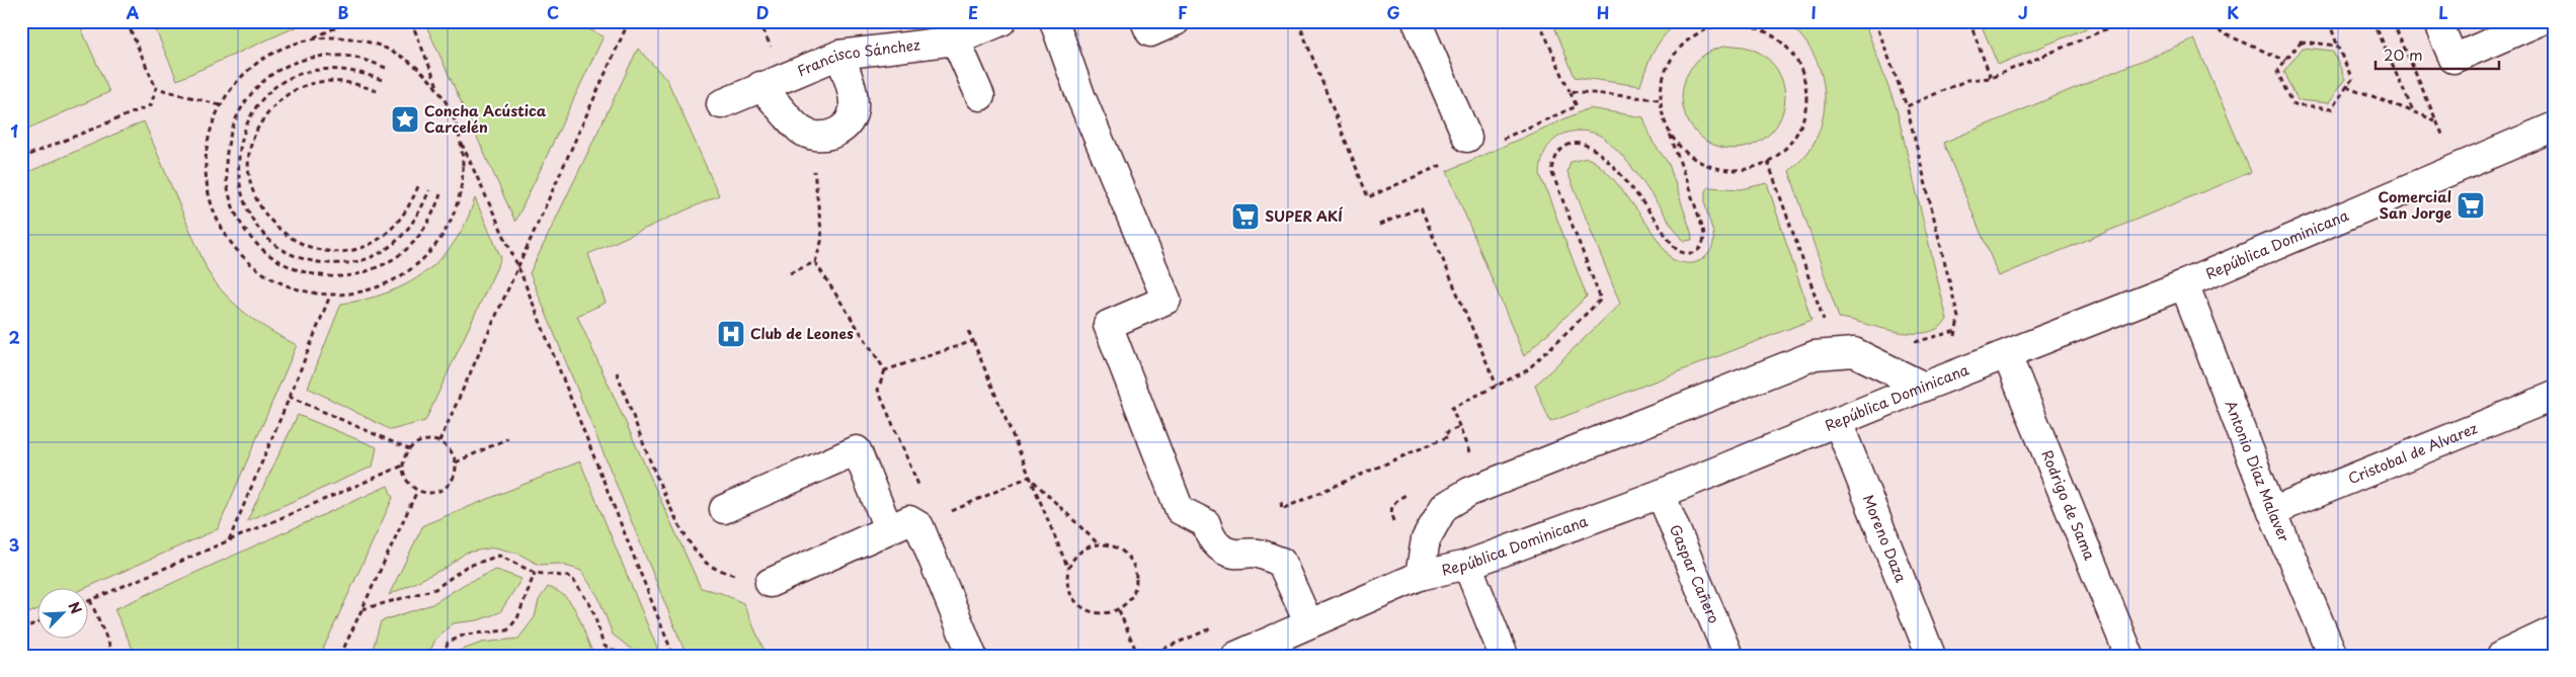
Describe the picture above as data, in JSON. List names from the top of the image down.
{
  "streets": {
    "street": [
      "Francisco Sánchez",
      "República Dominicana",
      "Cristobal de Alvarez",
      "Antonio Díaz Malaver",
      "Rodrigo de Sama",
      "Moreno Daza",
      "Gaspar Cañero"
    ]
  },
  "crossings": [
    ["República Dominicana", "Antonio Díaz Malaver"],
    ["República Dominicana", "Rodrigo de Sama"],
    ["República Dominicana", "Moreno Daza"],
    ["República Dominicana", "Gaspar Cañero"],
    ["Cristobal de Alvarez", "Antonio Díaz Malaver"]
  ],
  "places": {
    "place": ["Concha Acústica Carcelén"],
    "supermarket": ["Comercial San Jorge", "SUPER AKÍ"],
    "hospital": ["Club de Leones"]
  },
  "scale_bar": "20 m",
  "north": "top right",
  "grid": {
    "columns": [
      "A",
      "B",
      "C",
      "D",
      "E",
      "F",
      "G",
      "H",
      "I",
      "J",
      "K",
      "L"
    ],
    "rows": ["1", "2", "3"]
  }
}
